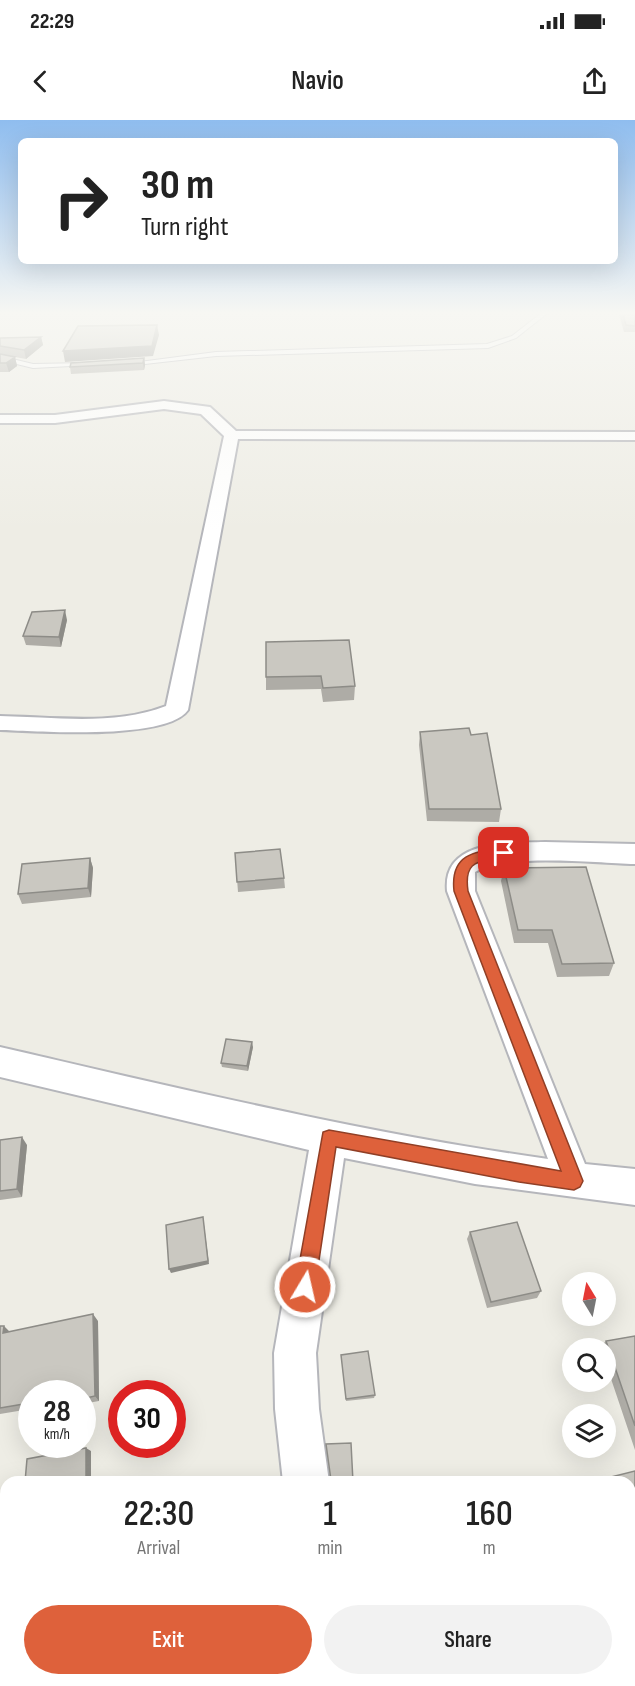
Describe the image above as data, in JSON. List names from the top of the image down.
{
  "north": "top",
  "page": {
    "status": "22:29",
    "header": "Navio",
    "turn": ["30 m", "Turn right"],
    "speed": "28 km/h",
    "limit": "30",
    "eta": [
      "22:30",
      "Arrival",
      "1",
      "min",
      "160",
      "m"
    ],
    "buttons": ["Exit", "Share"]
  }
}
